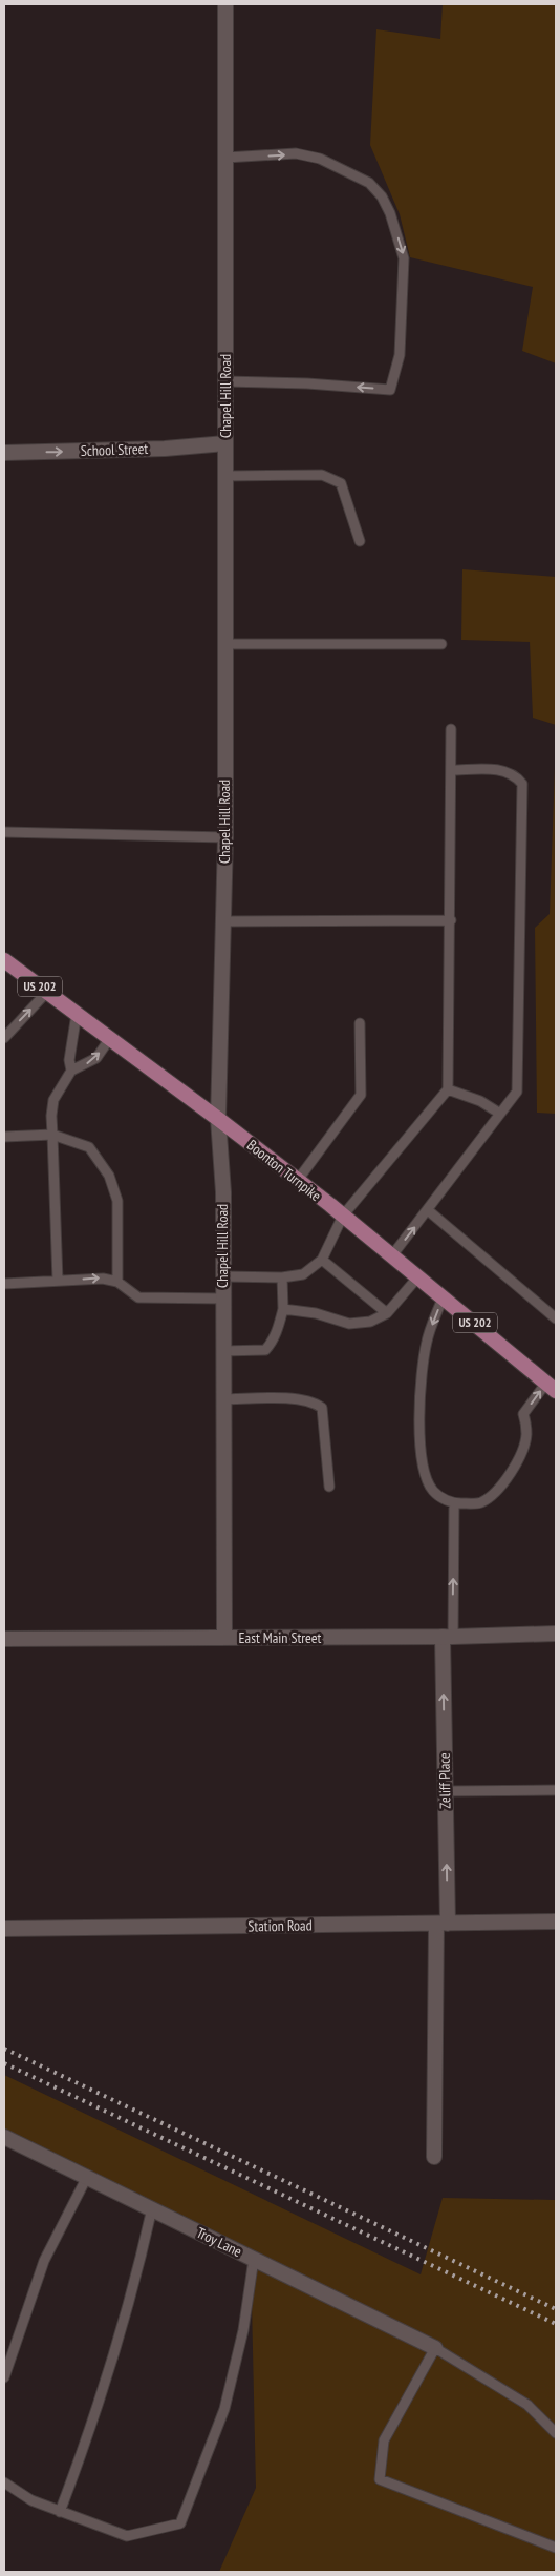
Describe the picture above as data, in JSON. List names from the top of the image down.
{
  "streets": {
    "main road": [
      "Chapel Hill Road",
      "School Street",
      "US 202",
      "Boonton Turnpike",
      "East Main Street",
      "Zeliff Place",
      "Station Road",
      "Troy Lane"
    ]
  },
  "crossings": [
    ["Chapel Hill Road", "School Street"],
    ["Chapel Hill Road", "Boonton Turnpike"],
    ["Chapel Hill Road", "East Main Street"],
    ["East Main Street", "Zeliff Place"],
    ["Zeliff Place", "Station Road"]
  ],
  "one_way": ["School Street", "Zeliff Place"]
}
